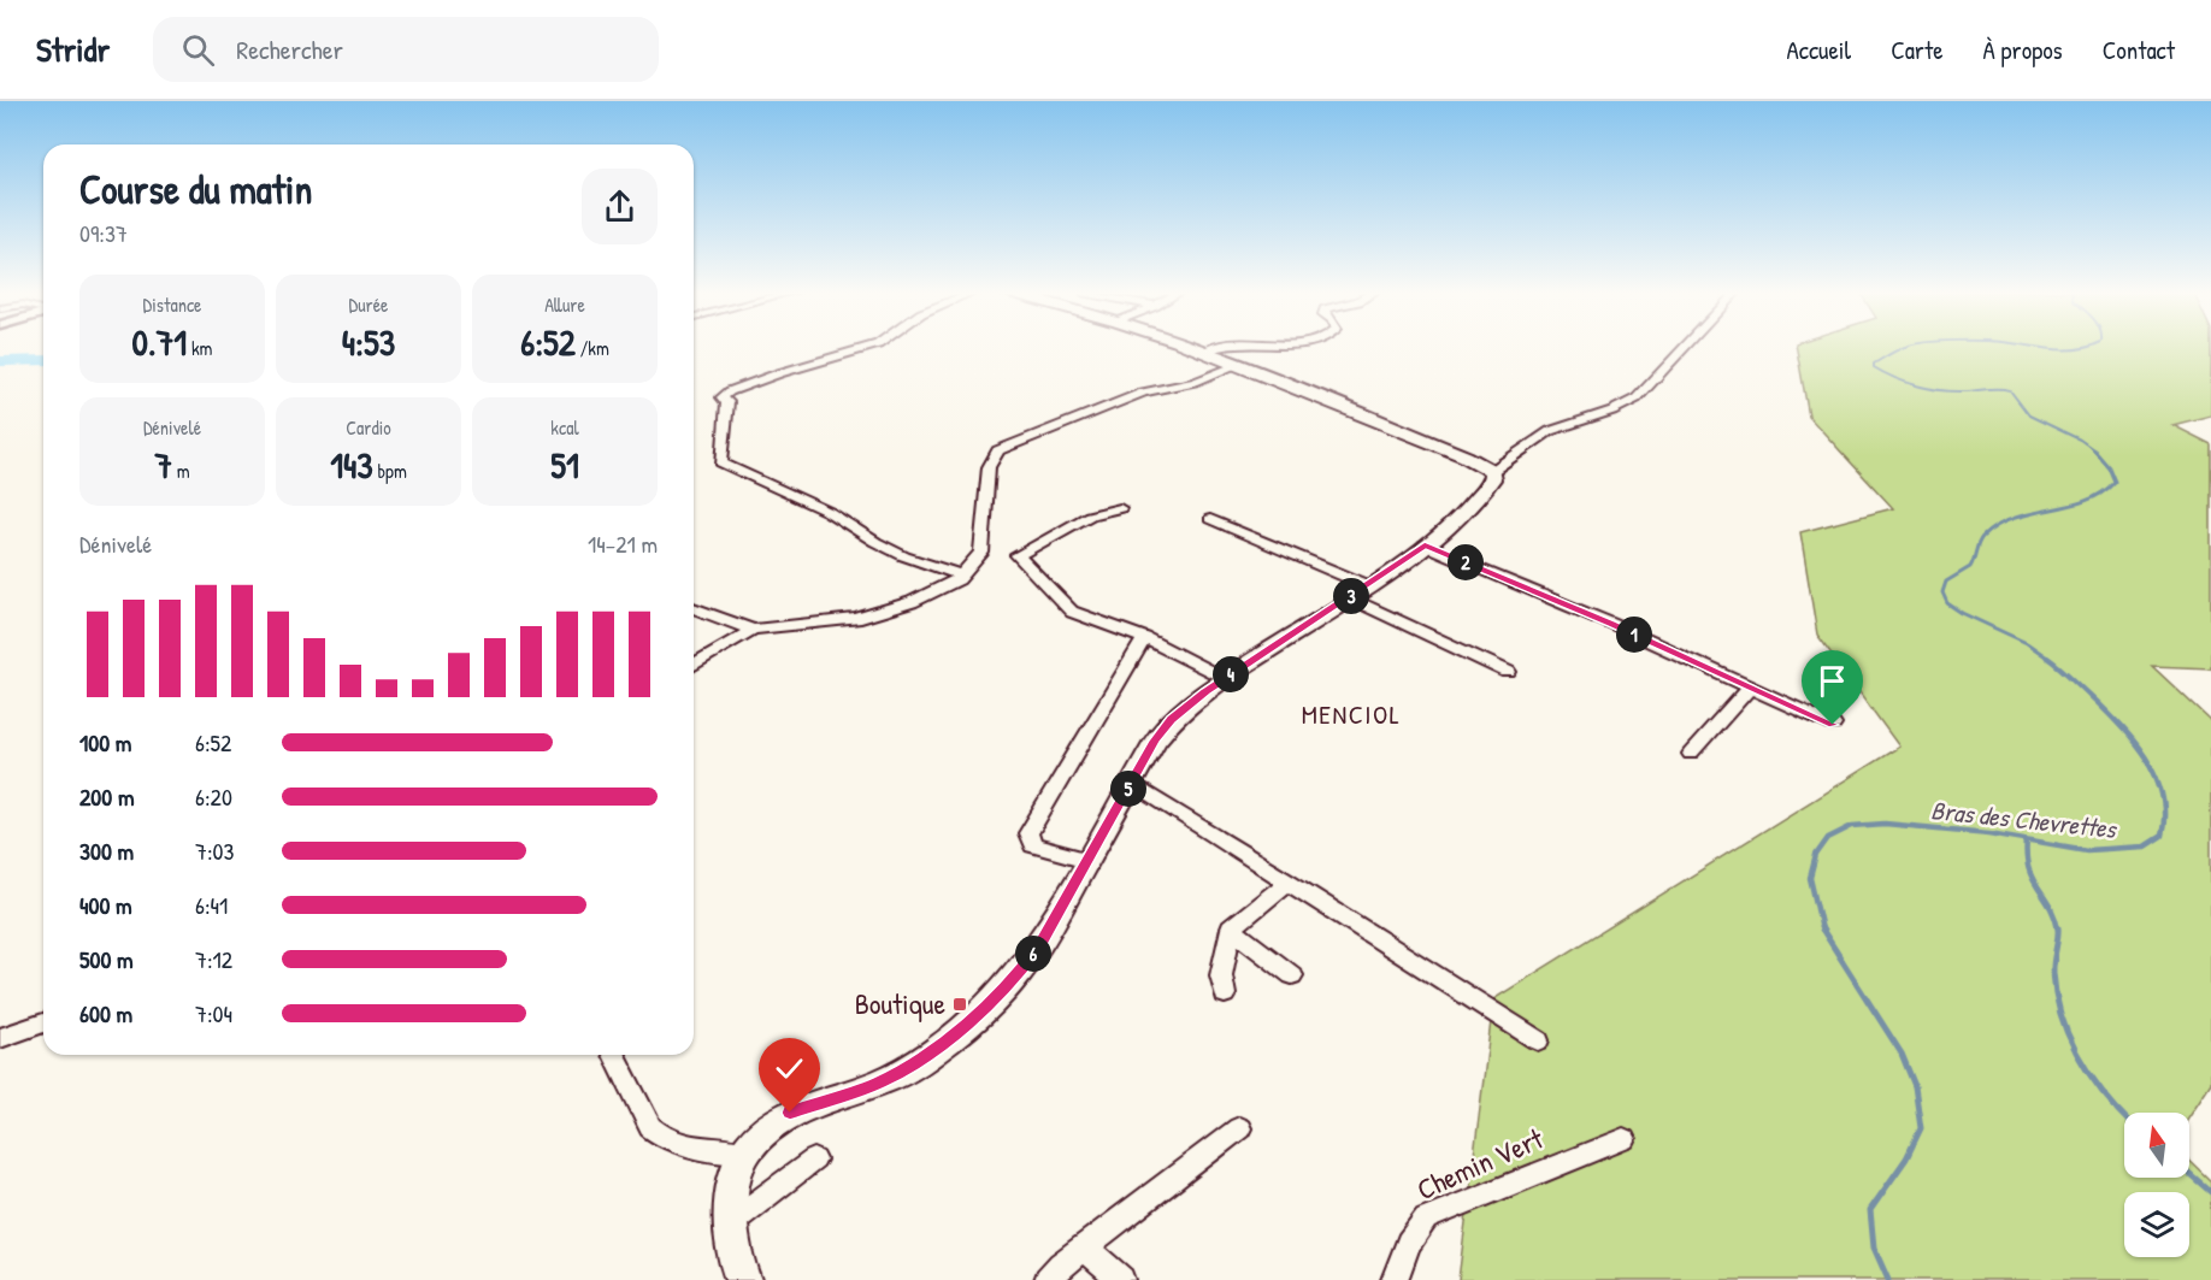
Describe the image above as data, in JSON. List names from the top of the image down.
{
  "streets": {
    "street": ["Chemin Vert"]
  },
  "districts": ["MENCIOL"],
  "water": ["Bras des Chevrettes"],
  "places": {
    "transit": ["Boutique"]
  },
  "north": "top",
  "page": {
    "header": "Stridr",
    "search": "Rechercher",
    "nav": [
      "Accueil",
      "Carte",
      "À propos",
      "Contact"
    ],
    "heading": ["Course du matin", "09:37"],
    "stats": [
      ["Distance", "0.71 km"],
      ["Durée", "4:53"],
      ["Allure", "6:52 /km"],
      ["Dénivelé", "7 m"],
      ["Cardio", "143 bpm"],
      ["kcal", "51"]
    ],
    "chart": ["Dénivelé", "14–21 m"],
    "pins": [
      "2",
      "3",
      "1",
      "4",
      "5",
      "6"
    ],
    "list": [
      {
        "name": "100 m",
        "note": "6:52"
      },
      {
        "name": "200 m",
        "note": "6:20"
      },
      {
        "name": "300 m",
        "note": "7:03"
      },
      {
        "name": "400 m",
        "note": "6:41"
      },
      {
        "name": "500 m",
        "note": "7:12"
      },
      {
        "name": "600 m",
        "note": "7:04"
      }
    ]
  }
}
